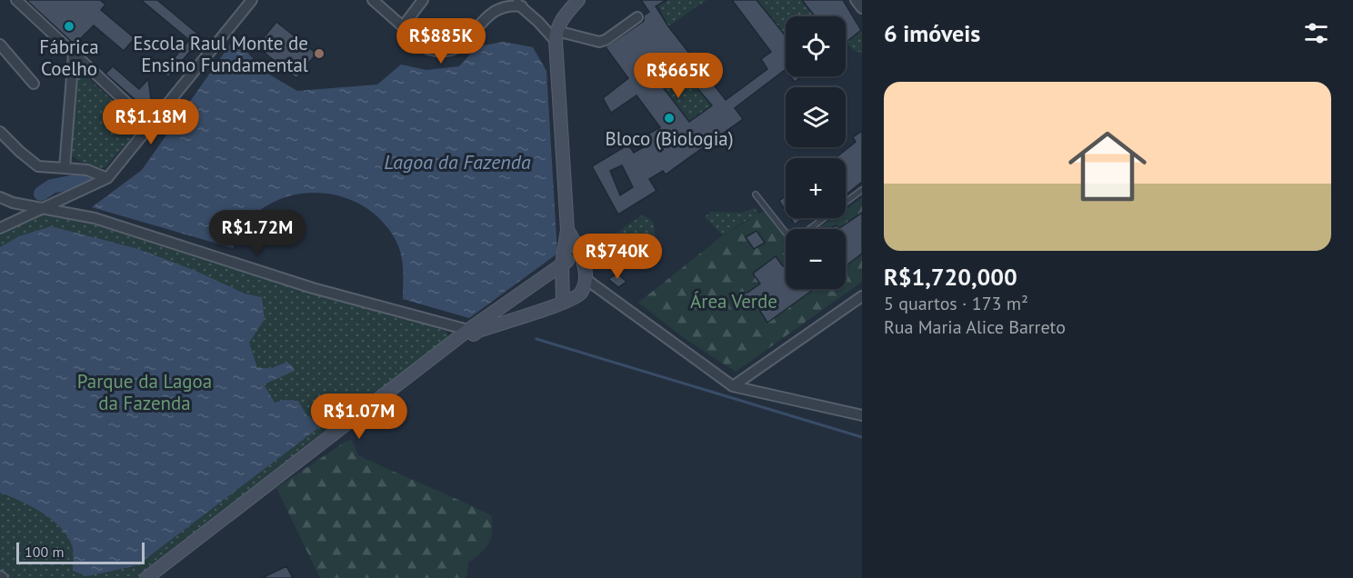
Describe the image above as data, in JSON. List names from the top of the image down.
{
  "water": ["Lagoa da Fazenda"],
  "parks": ["Área Verde", "Parque da Lagoa da Fazenda"],
  "places": ["Fábrica Coelho", "Escola Raul Monte de Ensino Fundamental", "Bloco (Biologia)"],
  "scale_bar": "100 m",
  "page": {
    "heading": "6 imóveis",
    "map_buttons": ["+", "−"],
    "price": [
      "R$885K",
      "R$665K",
      "R$1.18M",
      "R$1.72M",
      "R$740K",
      "R$1.07M"
    ],
    "list": [
      {
        "name": "R$1,720,000",
        "note": "5 quartos · 173 m² · Rua Maria Alice Barreto"
      }
    ],
    "scale": "100 m"
  }
}
